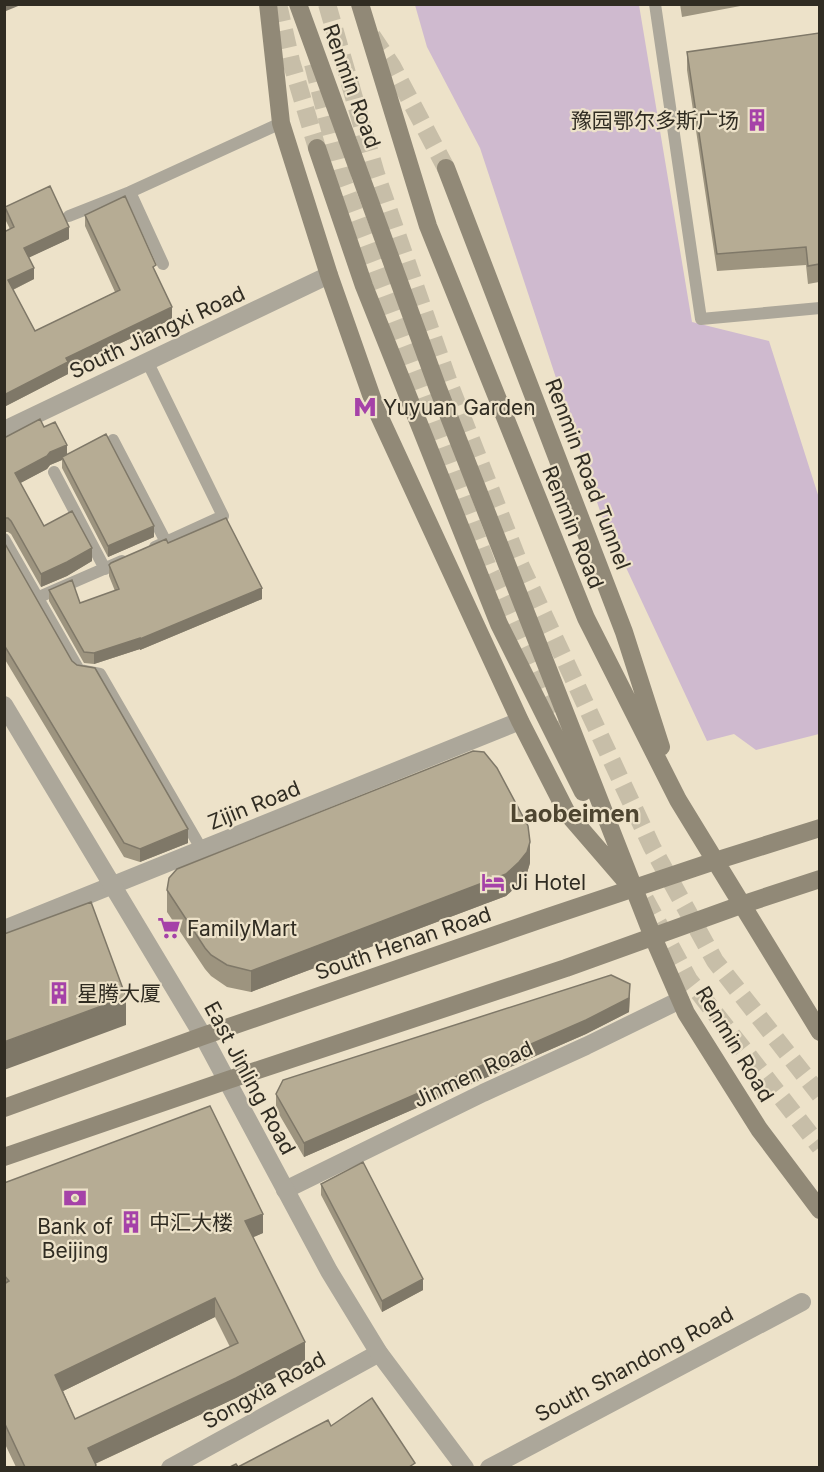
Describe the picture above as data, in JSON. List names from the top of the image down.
{
  "streets": {
    "main road": ["Renmin Road", "Renmin Road Tunnel", "South Henan Road"],
    "street": [
      "South Jiangxi Road",
      "Zijin Road",
      "Jinmen Road",
      "East Jinling Road",
      "South Shandong Road",
      "Songxia Road"
    ]
  },
  "crossings": [
    ["Renmin Road", "South Jiangxi Road"],
    ["Renmin Road", "Renmin Road Tunnel"],
    ["Renmin Road", "Zijin Road"],
    ["Renmin Road", "South Henan Road"],
    ["Renmin Road", "Jinmen Road"],
    ["Zijin Road", "East Jinling Road"],
    ["South Henan Road", "East Jinling Road"],
    ["Jinmen Road", "East Jinling Road"],
    ["East Jinling Road", "Songxia Road"]
  ],
  "districts": ["Laobeimen"],
  "places": {
    "building": ["豫园鄂尔多斯广场", "星腾大厦", "中汇大楼"],
    "metro station": ["Yuyuan Garden"],
    "hotel": ["Ji Hotel"],
    "supermarket": ["FamilyMart"],
    "bank": ["Bank of Beijing"]
  }
}
